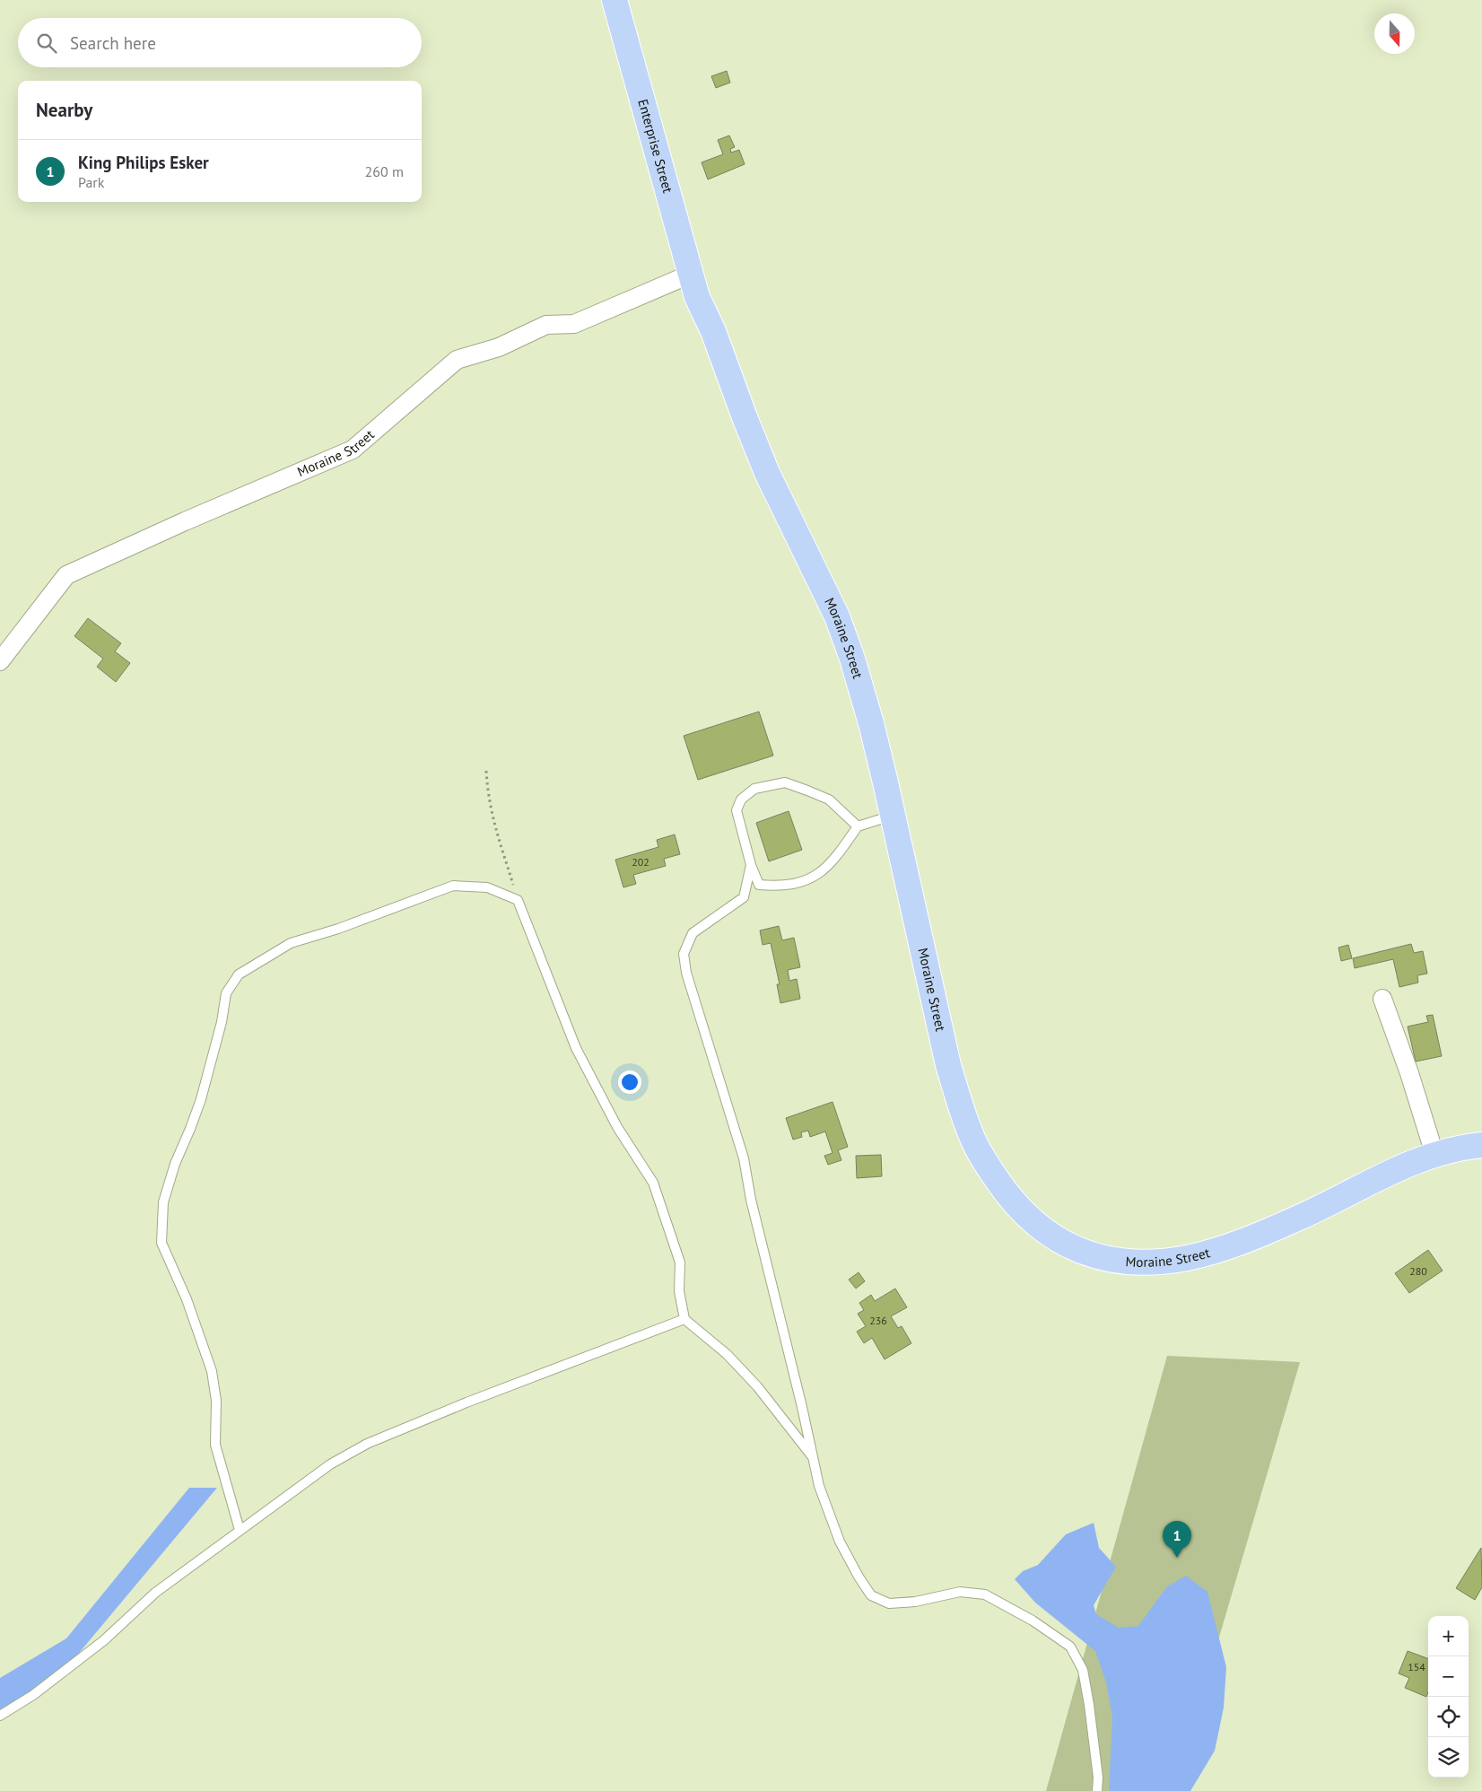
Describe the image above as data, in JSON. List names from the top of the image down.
{
  "streets": {
    "main road": ["Enterprise Street", "Moraine Street"]
  },
  "crossings": [
    ["Enterprise Street", "Moraine Street"]
  ],
  "house_numbers": [
    "202",
    "280",
    "236",
    "154"
  ],
  "north": "bottom",
  "page": {
    "search": "Search here",
    "heading": "Nearby",
    "list": [
      {
        "mark": "1",
        "name": "King Philips Esker",
        "note": "Park",
        "value": "260 m"
      }
    ],
    "pins": "1",
    "map_buttons": ["+", "−"]
  }
}
